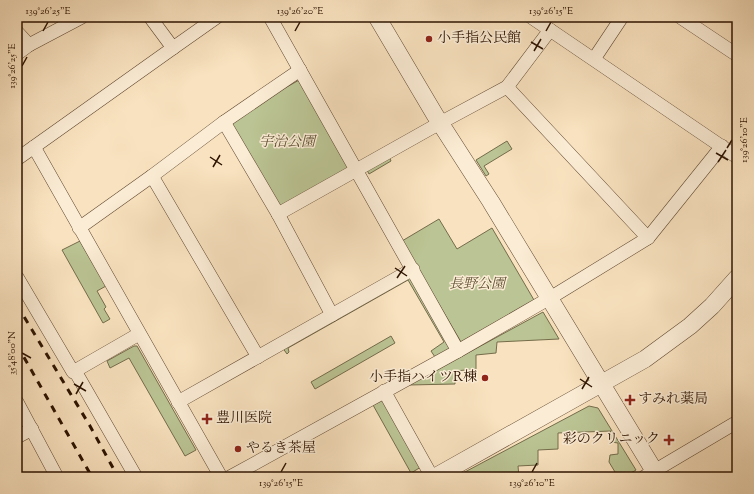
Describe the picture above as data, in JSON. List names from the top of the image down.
{
  "parks": ["宇治公園", "長野公園"],
  "places": {
    "other": ["小手指公民館", "小手指ハイツR棟", "やるき茶屋"],
    "health": ["すみれ薬局", "豊川医院", "彩のクリニック"]
  },
  "coordinates": [
    "139°26'25\"E",
    "139°26'20\"E",
    "139°26'15\"E",
    "139°26'10\"E",
    "35°48'00\"N"
  ]
}
